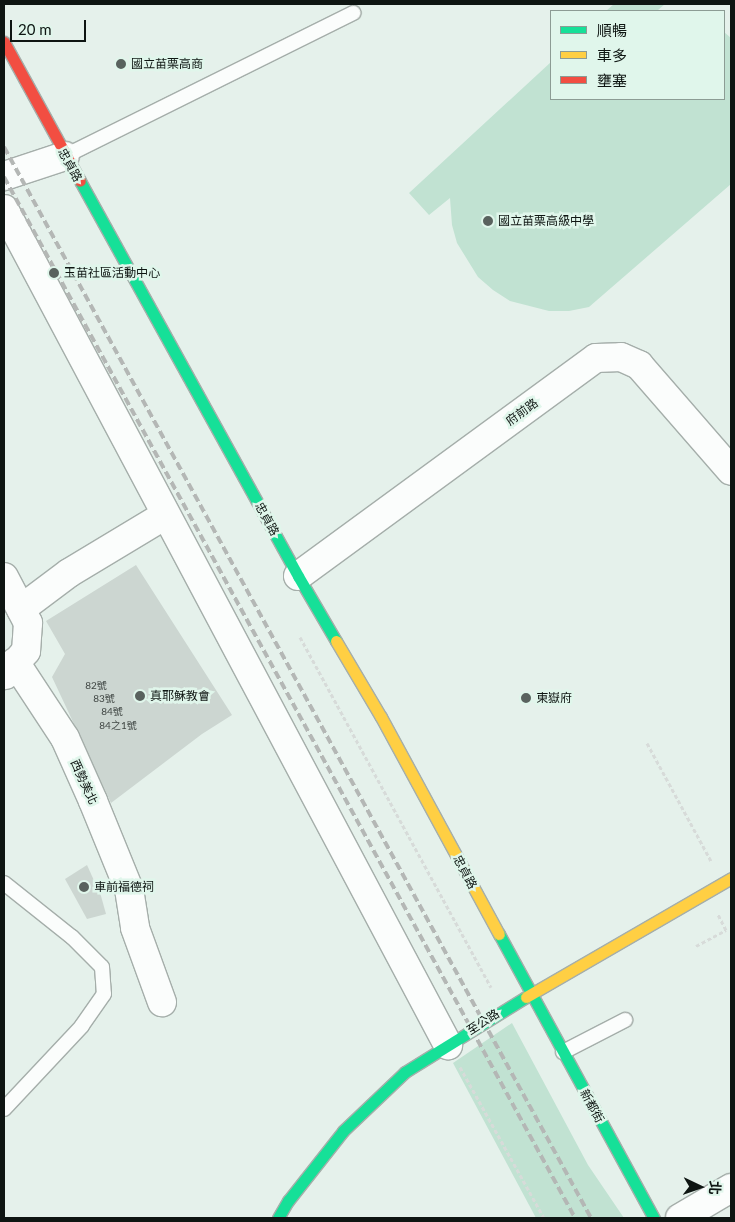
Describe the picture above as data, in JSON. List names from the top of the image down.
{
  "streets": {
    "street": [
      "忠貞路",
      "府前路",
      "西勢美北",
      "至公路",
      "新都街"
    ]
  },
  "crossings": [
    ["忠貞路", "府前路"],
    ["忠貞路", "至公路"],
    ["忠貞路", "新都街"],
    ["至公路", "新都街"]
  ],
  "places": [
    "國立苗栗高商",
    "國立苗栗高級中學",
    "玉苗社區活動中心",
    "真耶穌教會",
    "東嶽府",
    "車前福德祠"
  ],
  "house_numbers": [
    "82號",
    "83號",
    "84號",
    "84之1號"
  ],
  "legend": ["順暢", "車多", "壅塞"],
  "scale_bar": "20 m",
  "north": "right"
}
